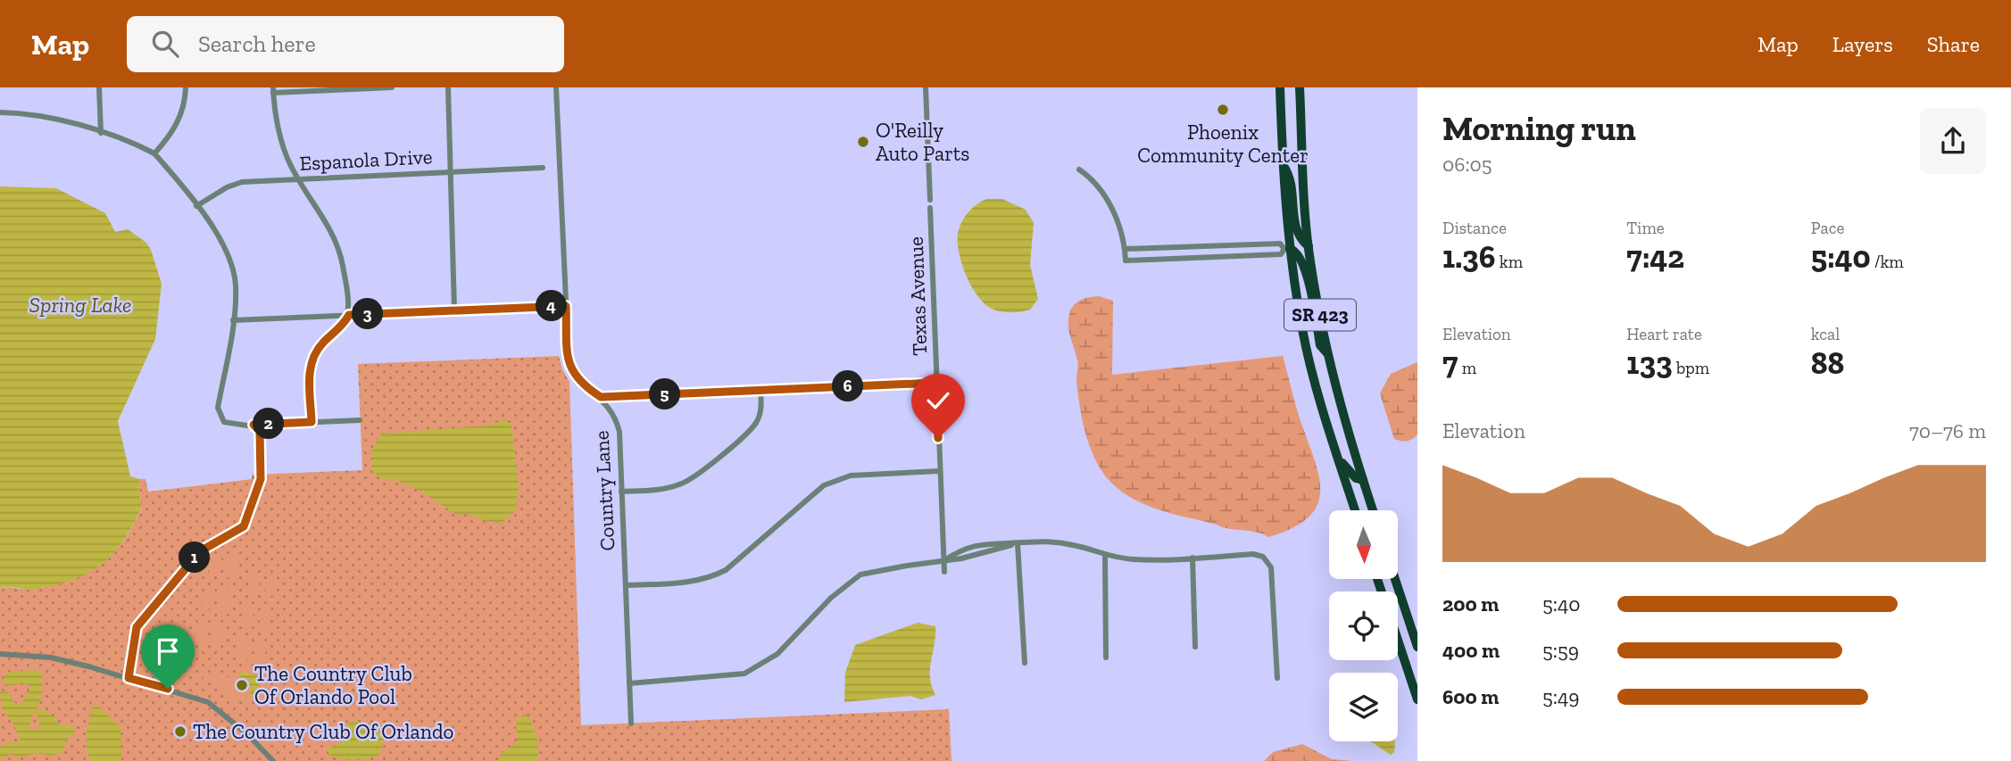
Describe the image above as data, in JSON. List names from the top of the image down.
{
  "streets": {
    "main road": ["SR 423"],
    "street": ["Espanola Drive", "Texas Avenue", "Country Lane"]
  },
  "water": ["Spring Lake"],
  "places": [
    "Phoenix Community Center",
    "O'Reilly Auto Parts",
    "The Country Club Of Orlando Pool",
    "The Country Club Of Orlando"
  ],
  "north": "bottom",
  "page": {
    "header": "Map",
    "search": "Search here",
    "nav": ["Map", "Layers", "Share"],
    "heading": ["Morning run", "06:05"],
    "stats": [
      ["Distance", "1.36 km"],
      ["Time", "7:42"],
      ["Pace", "5:40 /km"],
      ["Elevation", "7 m"],
      ["Heart rate", "133 bpm"],
      ["kcal", "88"]
    ],
    "pins": [
      "4",
      "3",
      "6",
      "5",
      "2",
      "1"
    ],
    "chart": ["Elevation", "70–76 m"],
    "list": [
      {
        "name": "200 m",
        "note": "5:40"
      },
      {
        "name": "400 m",
        "note": "5:59"
      },
      {
        "name": "600 m",
        "note": "5:49"
      }
    ]
  }
}
